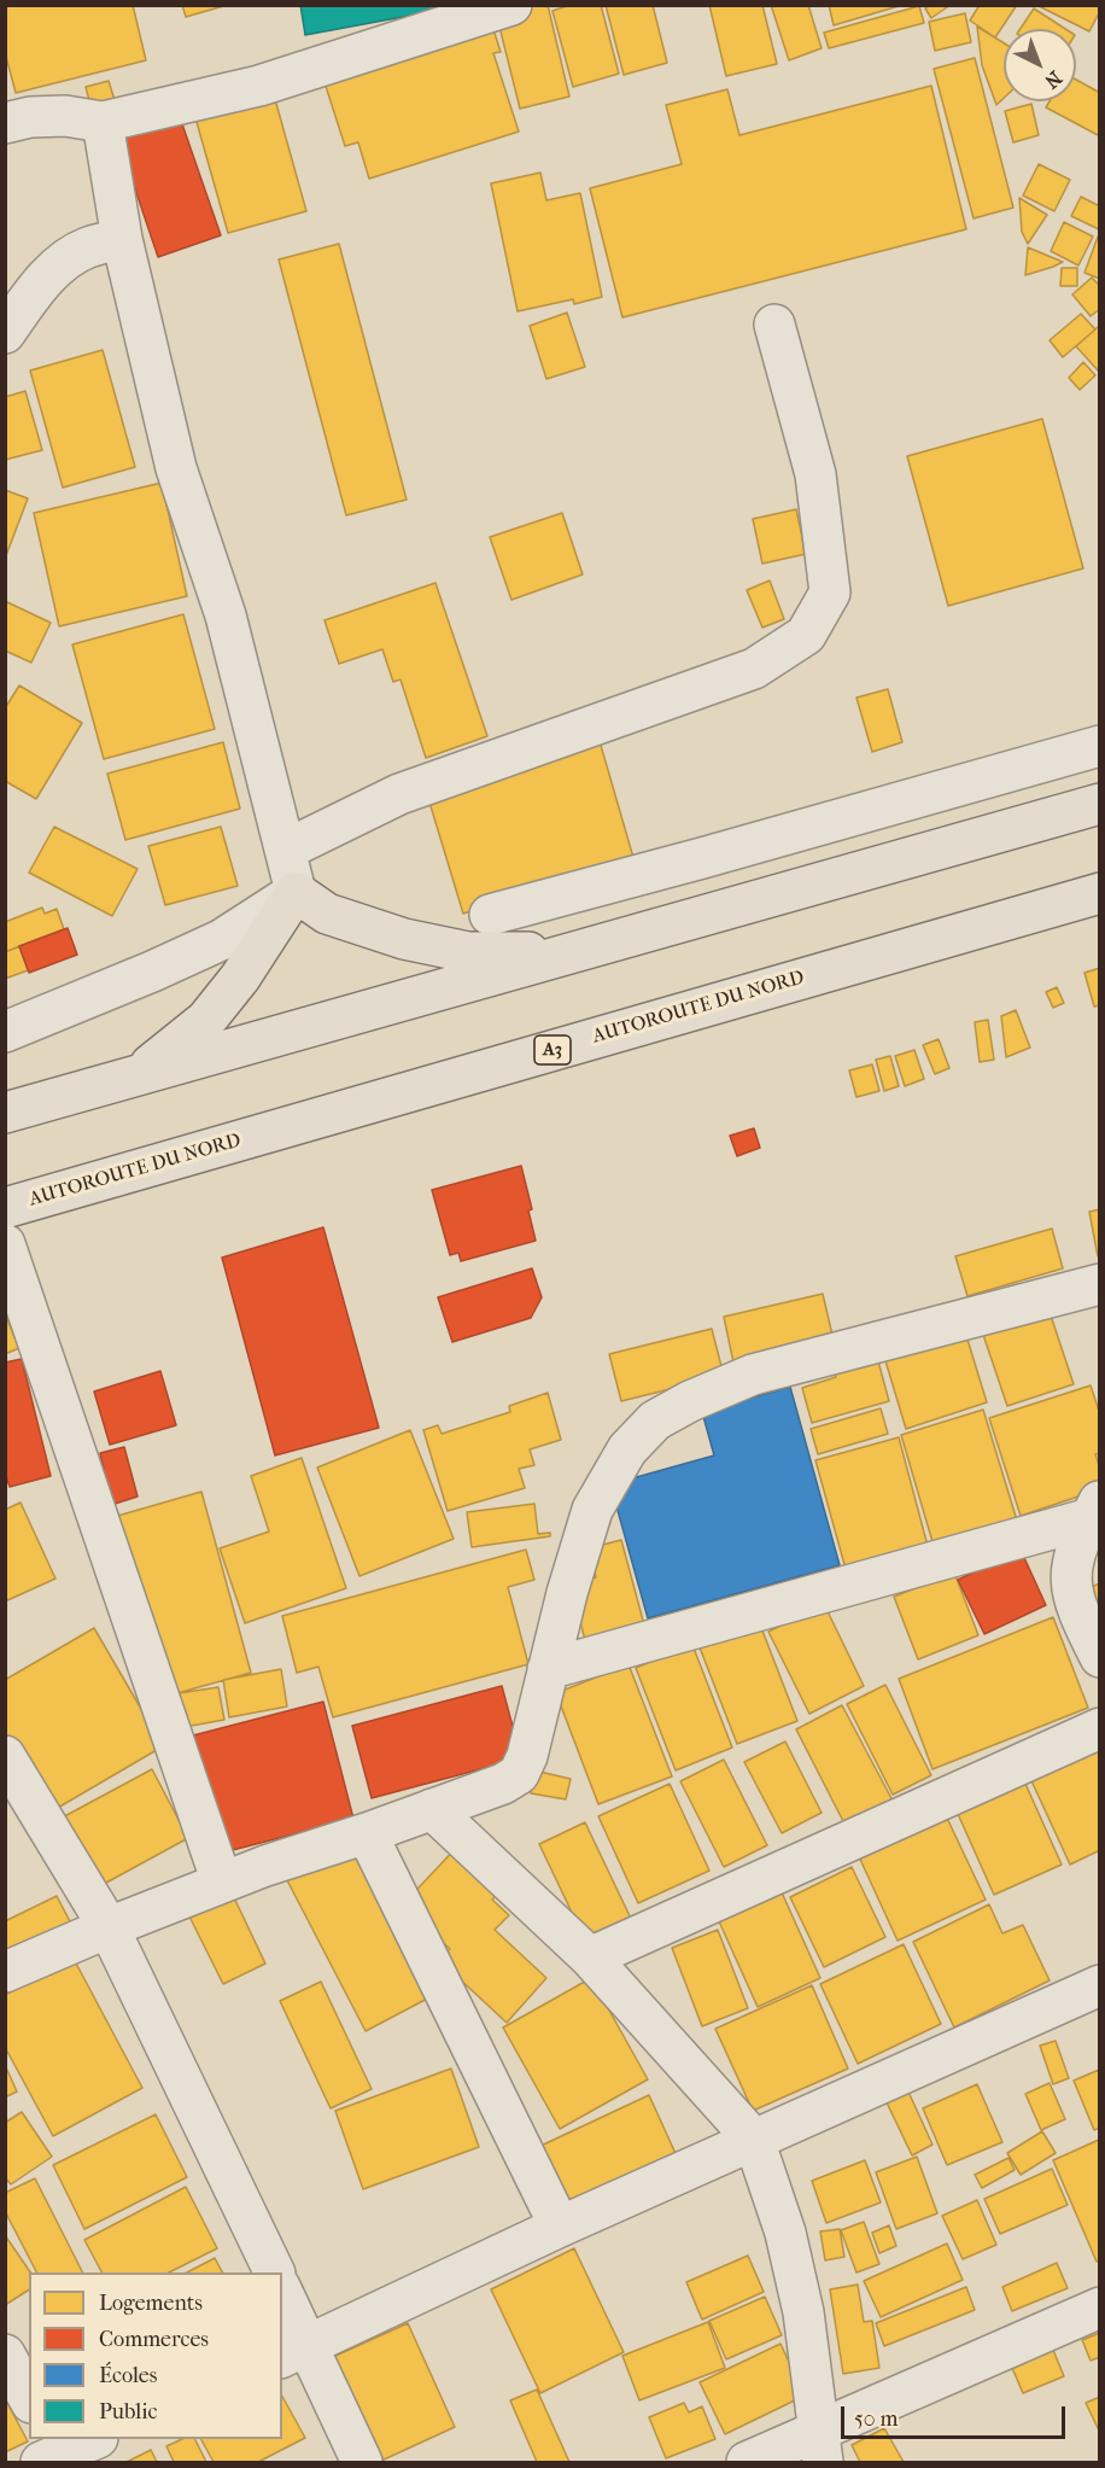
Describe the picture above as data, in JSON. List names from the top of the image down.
{
  "streets": {
    "highway": ["AUTOROUTE DU NORD", "A3"]
  },
  "legend": [
    "Logements",
    "Commerces",
    "Écoles",
    "Public"
  ],
  "scale_bar": "50 m",
  "north": "bottom right"
}
